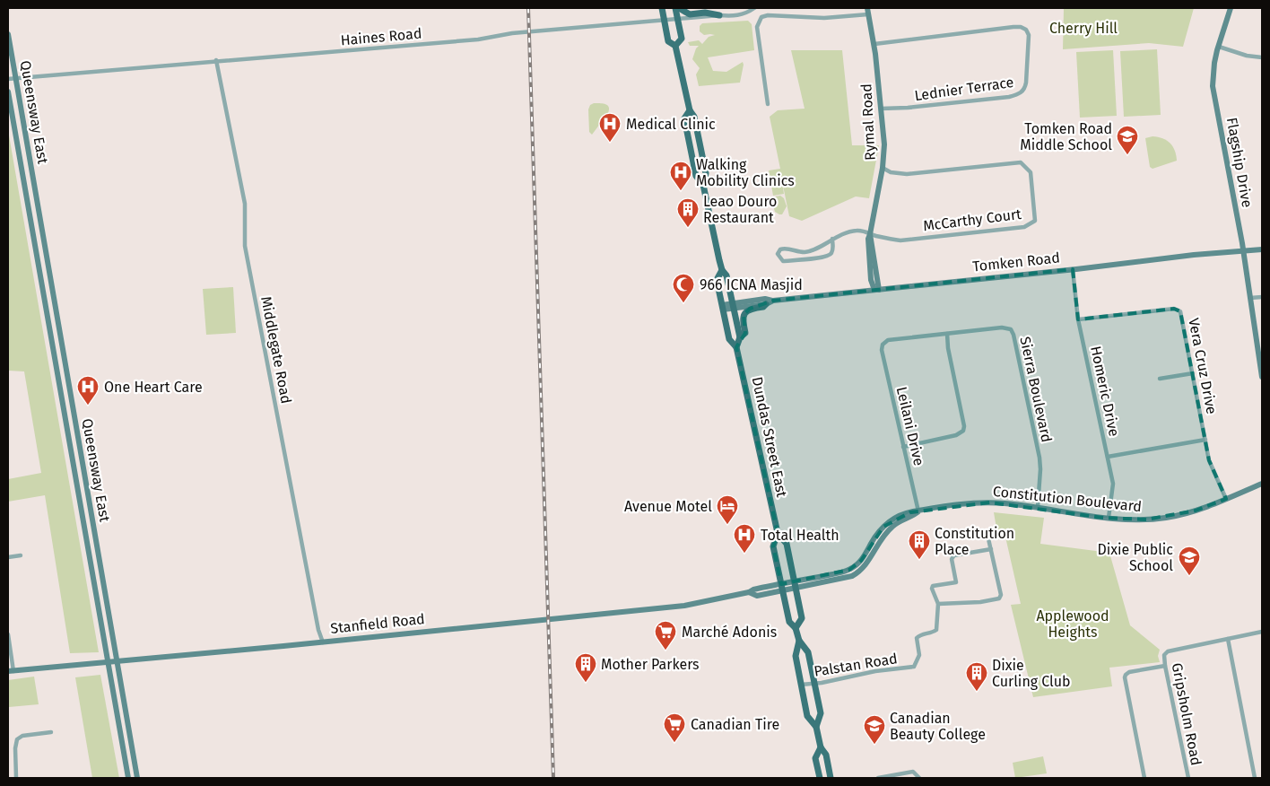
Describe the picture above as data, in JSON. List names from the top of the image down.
{
  "streets": {
    "main road": ["Dundas Street East"],
    "street": [
      "Haines Road",
      "Lednier Terrace",
      "Queensway East",
      "Rymal Road",
      "Flagship Drive",
      "McCarthy Court",
      "Tomken Road",
      "Middlegate Road",
      "Vera Cruz Drive",
      "Sierra Boulevard",
      "Homeric Drive",
      "Leilani Drive",
      "Constitution Boulevard",
      "Stanfield Road",
      "Palstan Road",
      "Gripsholm Road"
    ]
  },
  "crossings": [
    ["Haines Road", "Queensway East"],
    ["Haines Road", "Middlegate Road"],
    ["Haines Road", "Dundas Street East"],
    ["Lednier Terrace", "Rymal Road"],
    ["Queensway East", "Stanfield Road"],
    ["Rymal Road", "McCarthy Court"],
    ["Rymal Road", "Tomken Road"],
    ["Flagship Drive", "Tomken Road"],
    ["Tomken Road", "Homeric Drive"],
    ["Tomken Road", "Dundas Street East"],
    ["Middlegate Road", "Stanfield Road"],
    ["Vera Cruz Drive", "Homeric Drive"],
    ["Vera Cruz Drive", "Constitution Boulevard"],
    ["Sierra Boulevard", "Leilani Drive"],
    ["Sierra Boulevard", "Constitution Boulevard"],
    ["Homeric Drive", "Constitution Boulevard"],
    ["Leilani Drive", "Constitution Boulevard"],
    ["Dundas Street East", "Constitution Boulevard"],
    ["Dundas Street East", "Stanfield Road"],
    ["Dundas Street East", "Palstan Road"],
    ["Constitution Boulevard", "Stanfield Road"]
  ],
  "parks": ["Cherry Hill", "Applewood Heights"],
  "places": {
    "hospital": [
      "Medical Clinic",
      "Walking Mobility Clinics",
      "One Heart Care",
      "Total Health"
    ],
    "school or university": ["Tomken Road Middle School", "Dixie Public School", "Canadian Beauty College"],
    "building": [
      "Leao Douro Restaurant",
      "Constitution Place",
      "Mother Parkers",
      "Dixie Curling Club"
    ],
    "mosque": ["966 ICNA Masjid"],
    "hotel": ["Avenue Motel"],
    "supermarket": ["Marché Adonis", "Canadian Tire"]
  }
}
